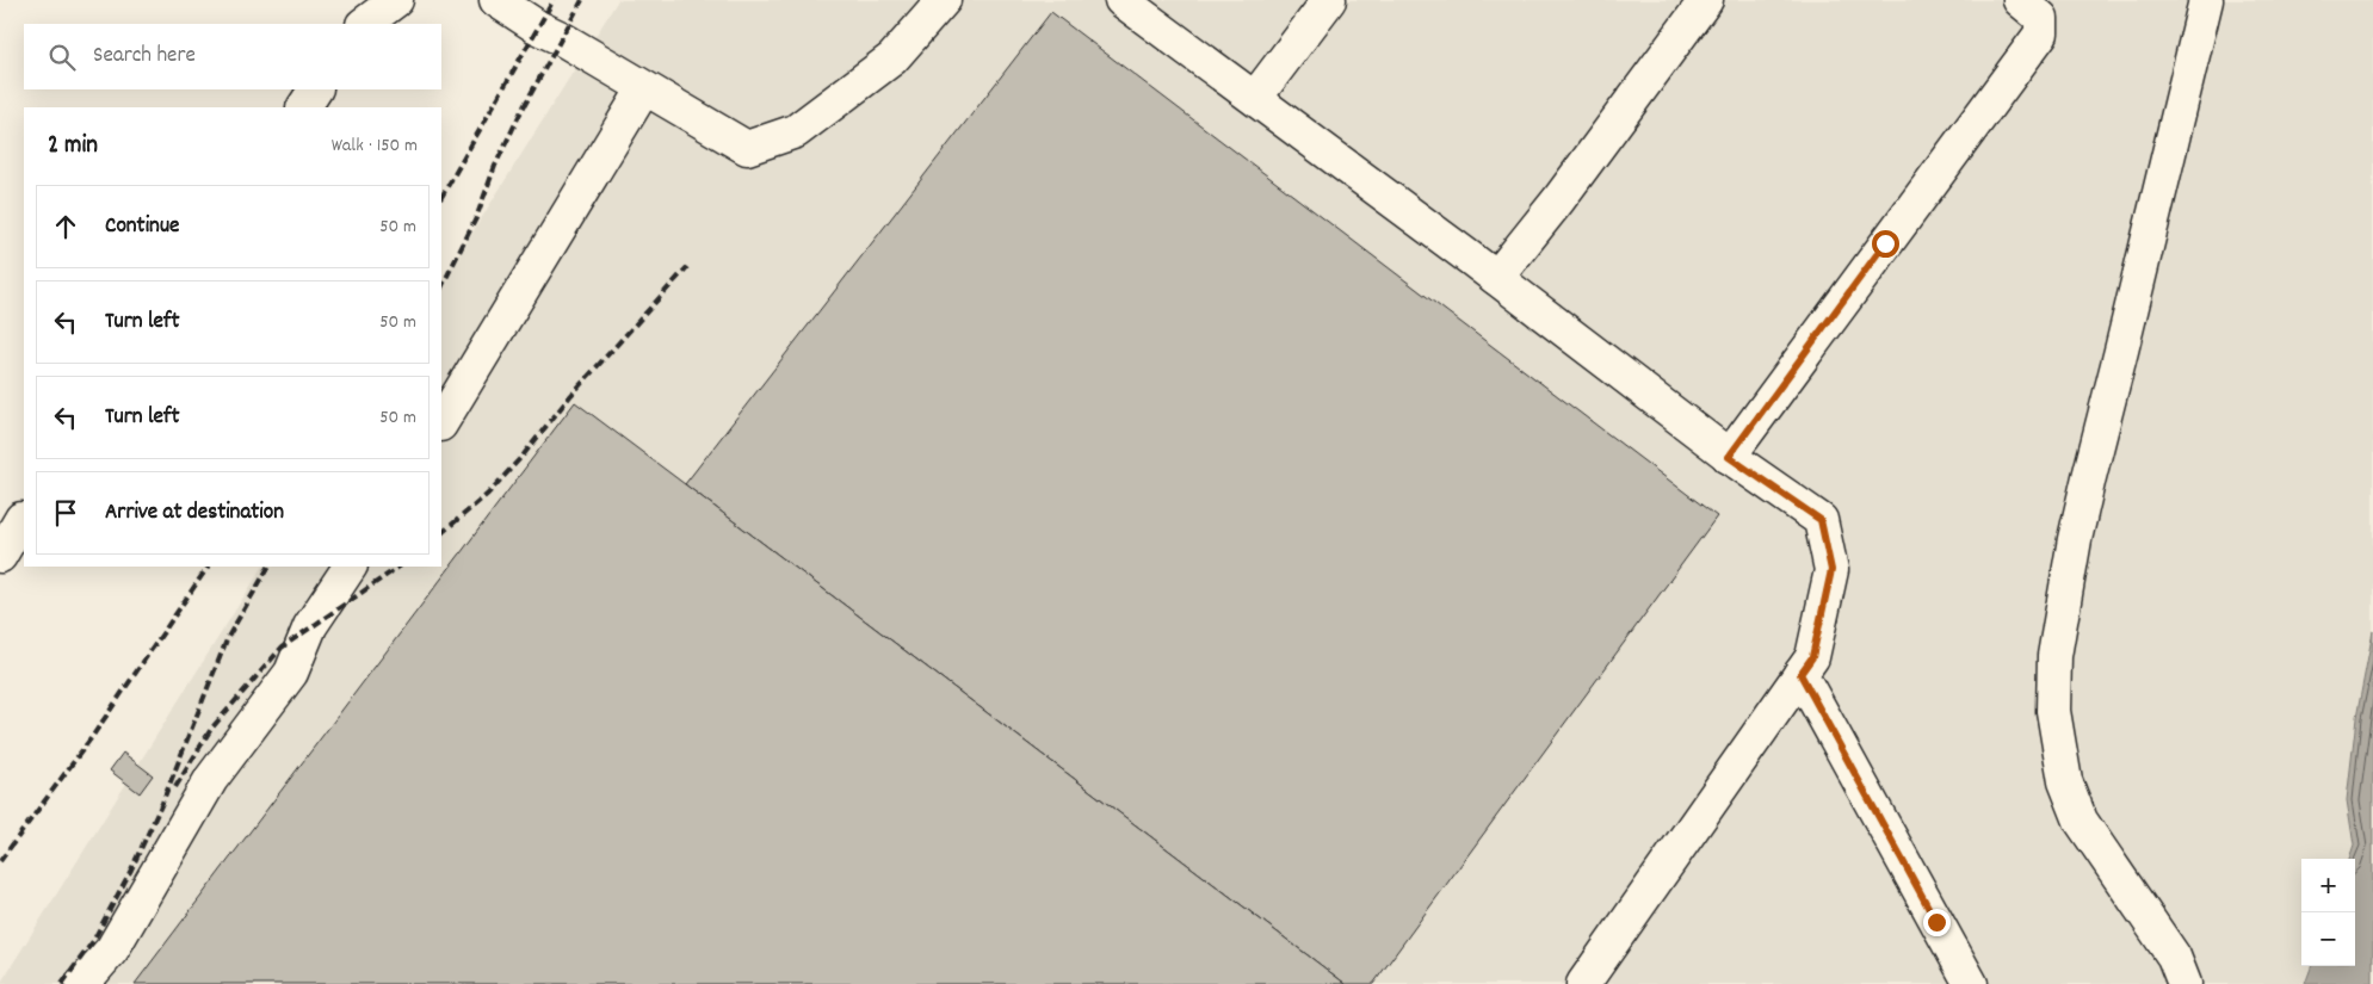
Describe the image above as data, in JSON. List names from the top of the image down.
{
  "page": {
    "search": "Search here",
    "heading": ["2 min", "Walk · 150 m"],
    "list": [
      ["Continue", "50 m"],
      ["Turn left", "50 m"],
      ["Turn left", "50 m"],
      "Arrive at destination"
    ],
    "map_buttons": ["+", "−"]
  }
}
